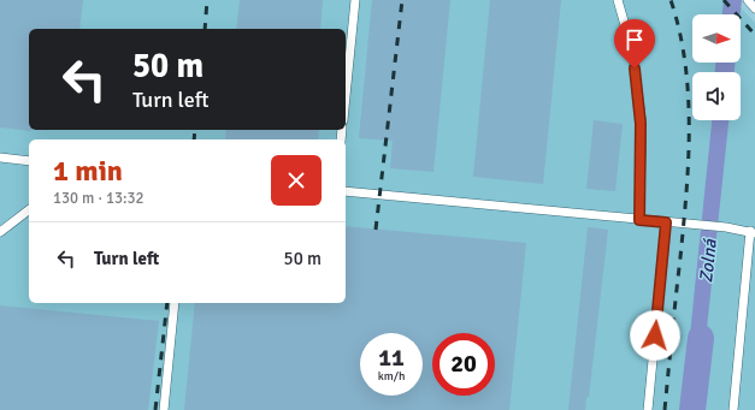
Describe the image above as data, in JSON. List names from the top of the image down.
{
  "water": ["Zolná"],
  "north": "right",
  "page": {
    "turn": ["50 m", "Turn left"],
    "heading": ["1 min", "130 m · 13:32"],
    "list": [
      {
        "name": "Turn left",
        "value": "50 m"
      }
    ],
    "speed": "11 km/h",
    "limit": "20"
  }
}
